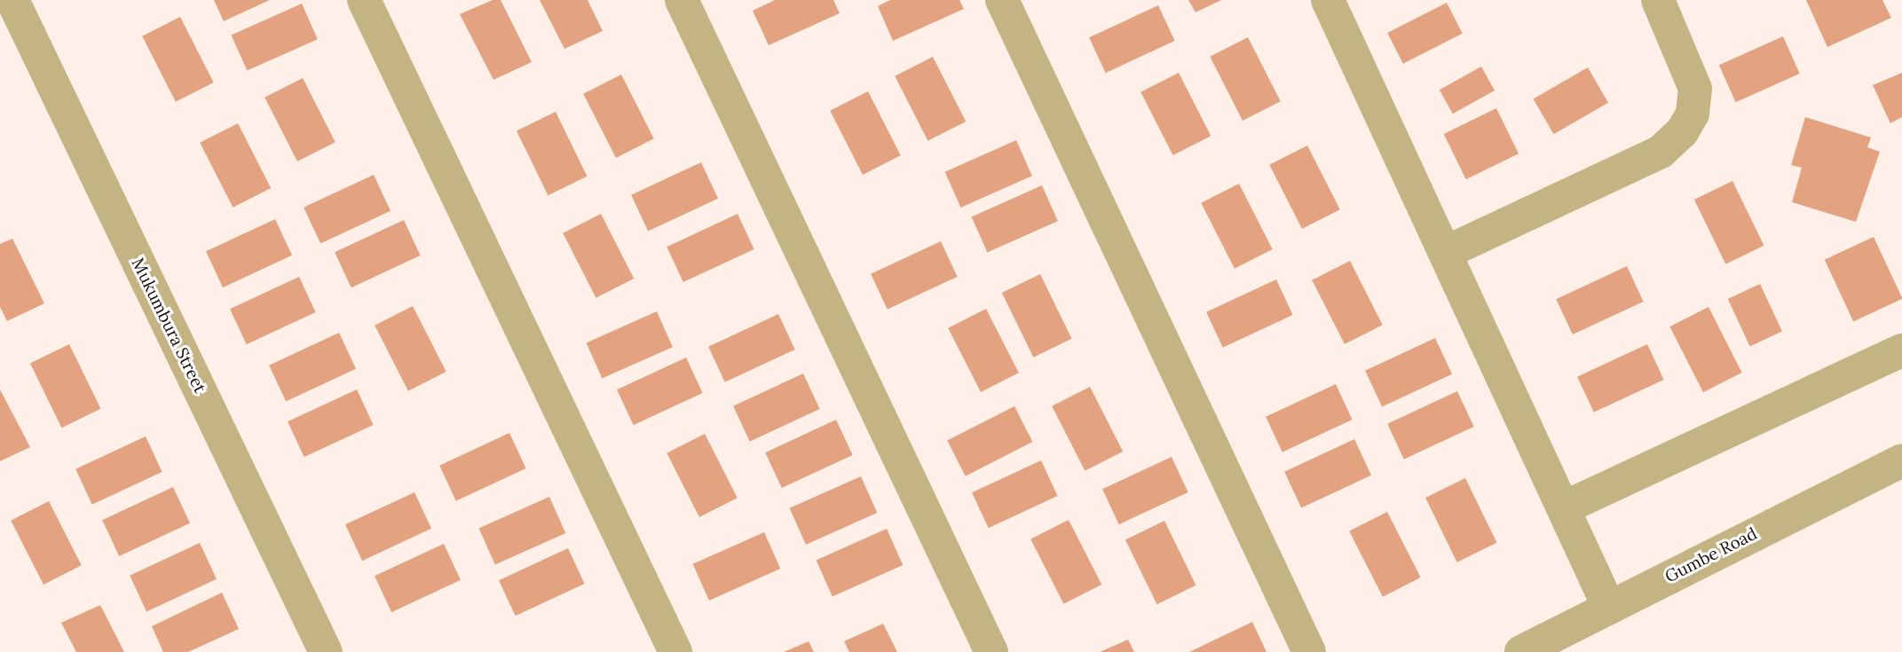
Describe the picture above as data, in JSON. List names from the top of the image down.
{
  "streets": {
    "street": ["Mukumbura Street", "Gumbe Road"]
  }
}
